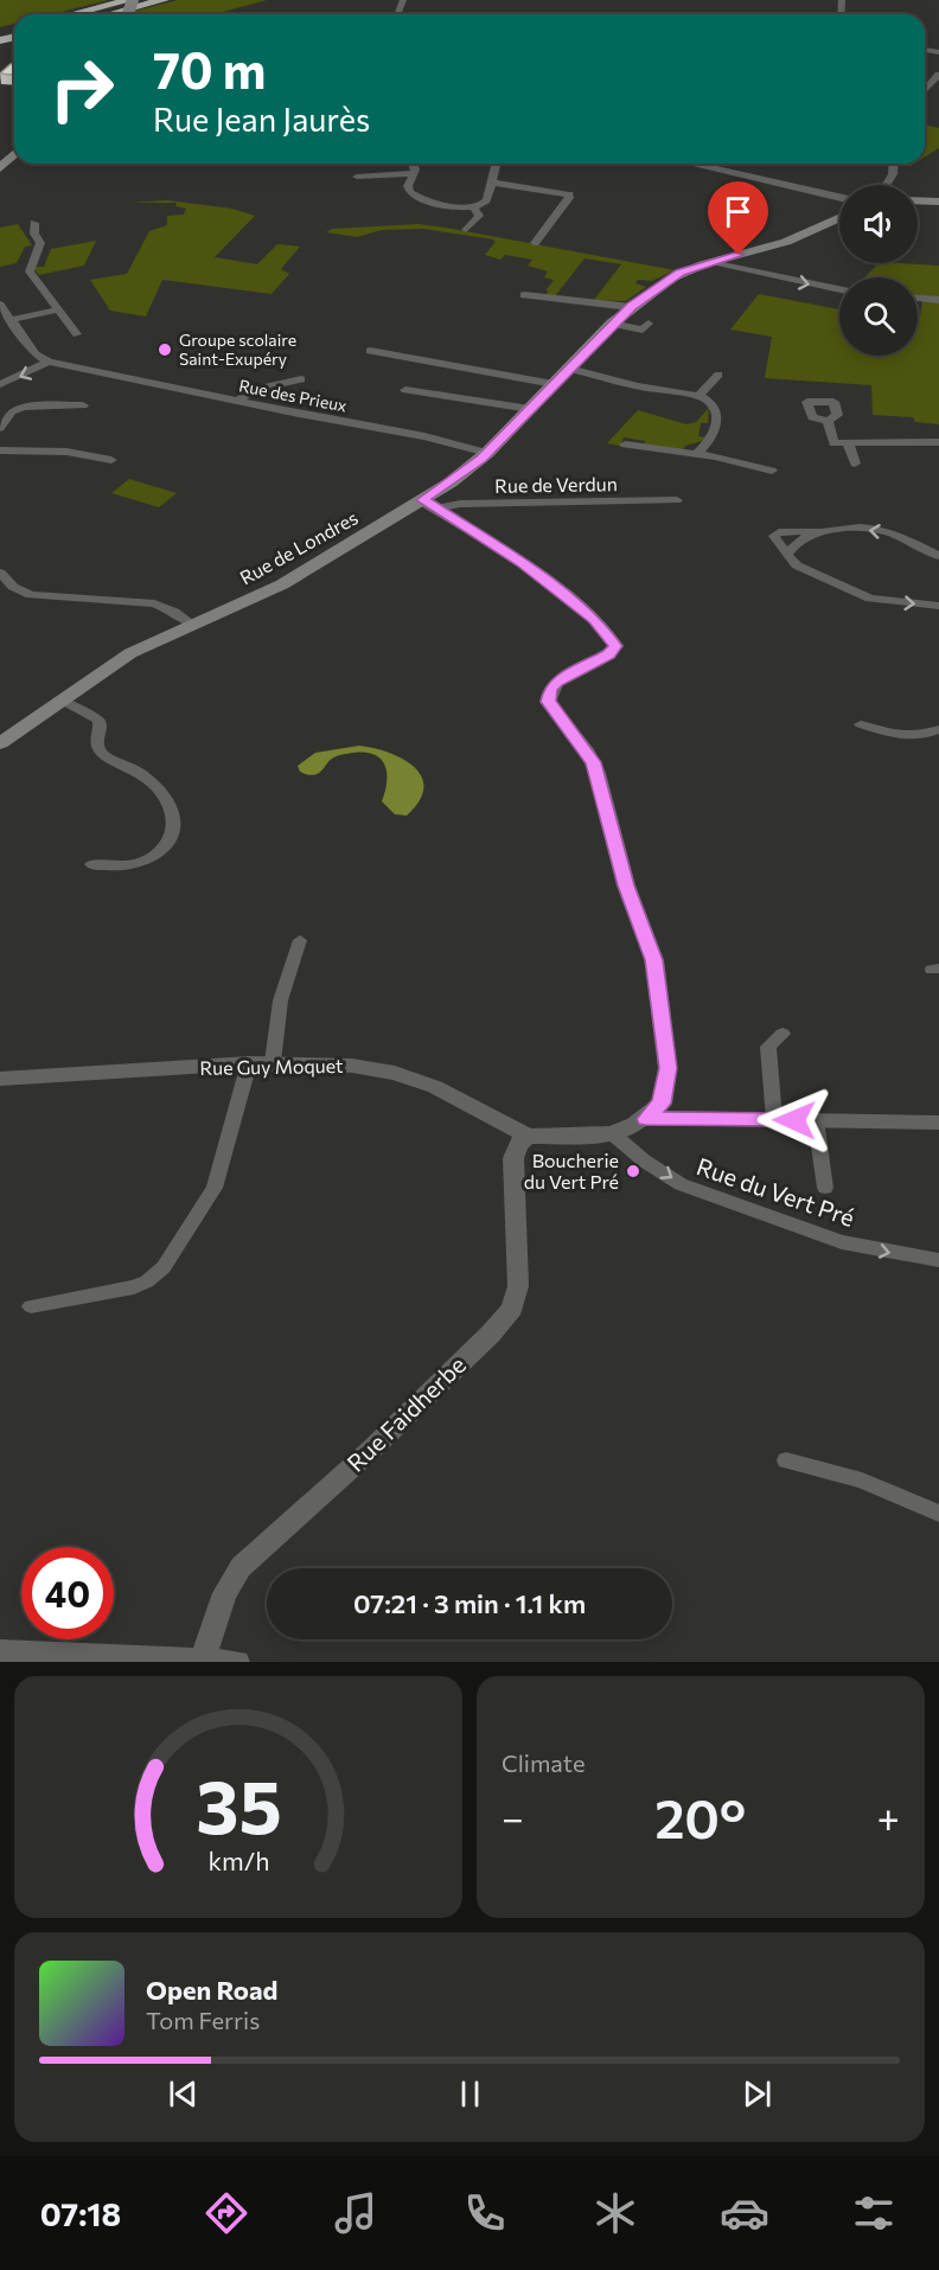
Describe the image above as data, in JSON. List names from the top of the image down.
{
  "streets": {
    "main road": ["Rue de Londres"],
    "street": [
      "Rue des Prieux",
      "Rue de Verdun",
      "Rue Guy Moquet",
      "Rue du Vert Pré",
      "Rue Faidherbe"
    ]
  },
  "crossings": [
    ["Rue des Prieux", "Rue de Londres"],
    ["Rue de Verdun", "Rue de Londres"],
    ["Rue Guy Moquet", "Rue Faidherbe"]
  ],
  "places": ["Groupe scolaire Saint-Exupéry", "Boucherie du Vert Pré"],
  "page": {
    "turn": ["70 m", "Rue Jean Jaurès"],
    "limit": "40",
    "trip": "07:21 · 3 min · 1.1 km",
    "tile": "Climate",
    "heat": ["−", "20°", "+"],
    "song": ["Open Road", "Tom Ferris"],
    "tabs": "07:18",
    "gauge": ["35", "km/h"]
  }
}
